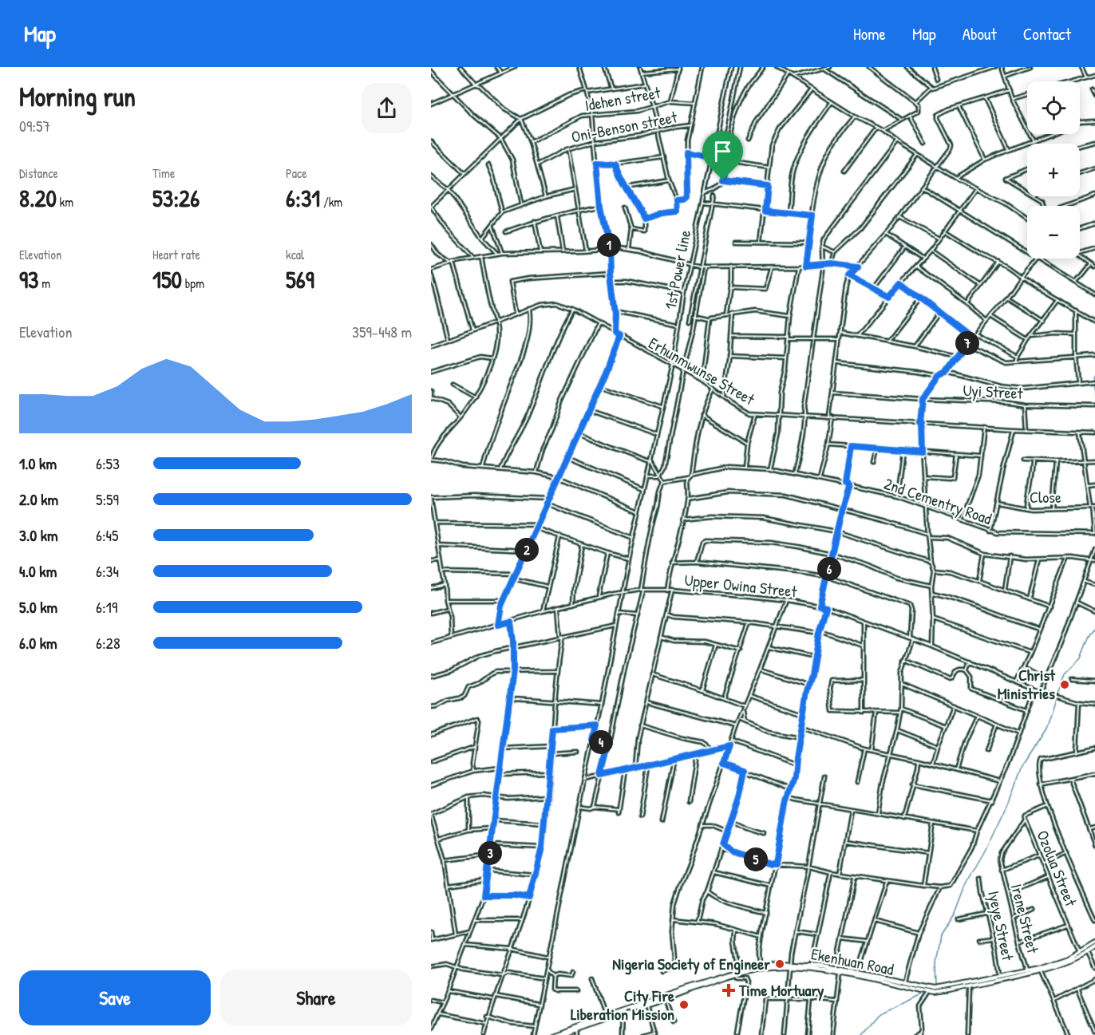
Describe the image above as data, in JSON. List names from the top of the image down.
{
  "streets": {
    "main road": ["Ekenhuan Road"],
    "street": [
      "Idehen street",
      "Oni-Benson street",
      "1st Power line",
      "Erhunmwunse Street",
      "Uyi Street",
      "Close",
      "2nd Cementry Road",
      "Upper Owina Street",
      "Ozolua Street",
      "Irene Street",
      "Iyeye Street"
    ]
  },
  "crossings": [
    ["1st Power line", "Erhunmwunse Street"],
    ["1st Power line", "Upper Owina Street"],
    ["Ozolua Street", "Ekenhuan Road"],
    ["Irene Street", "Ekenhuan Road"],
    ["Iyeye Street", "Ekenhuan Road"]
  ],
  "places": {
    "other": ["Christ Ministries", "Nigeria Society of Engineer", "City Fire Liberation Mission"],
    "health": ["Time Mortuary"]
  },
  "page": {
    "header": "Map",
    "nav": [
      "Home",
      "Map",
      "About",
      "Contact"
    ],
    "heading": ["Morning run", "09:57"],
    "map_buttons": ["+", "−"],
    "stats": [
      ["Distance", "8.20 km"],
      ["Time", "53:26"],
      ["Pace", "6:31 /km"],
      ["Elevation", "93 m"],
      ["Heart rate", "150 bpm"],
      ["kcal", "569"]
    ],
    "pins": [
      "1",
      "7",
      "2",
      "6",
      "4",
      "3",
      "5"
    ],
    "chart": ["Elevation", "359–448 m"],
    "list": [
      {
        "name": "1.0 km",
        "note": "6:53"
      },
      {
        "name": "2.0 km",
        "note": "5:59"
      },
      {
        "name": "3.0 km",
        "note": "6:45"
      },
      {
        "name": "4.0 km",
        "note": "6:34"
      },
      {
        "name": "5.0 km",
        "note": "6:19"
      },
      {
        "name": "6.0 km",
        "note": "6:28"
      }
    ],
    "buttons": ["Save", "Share"]
  }
}
